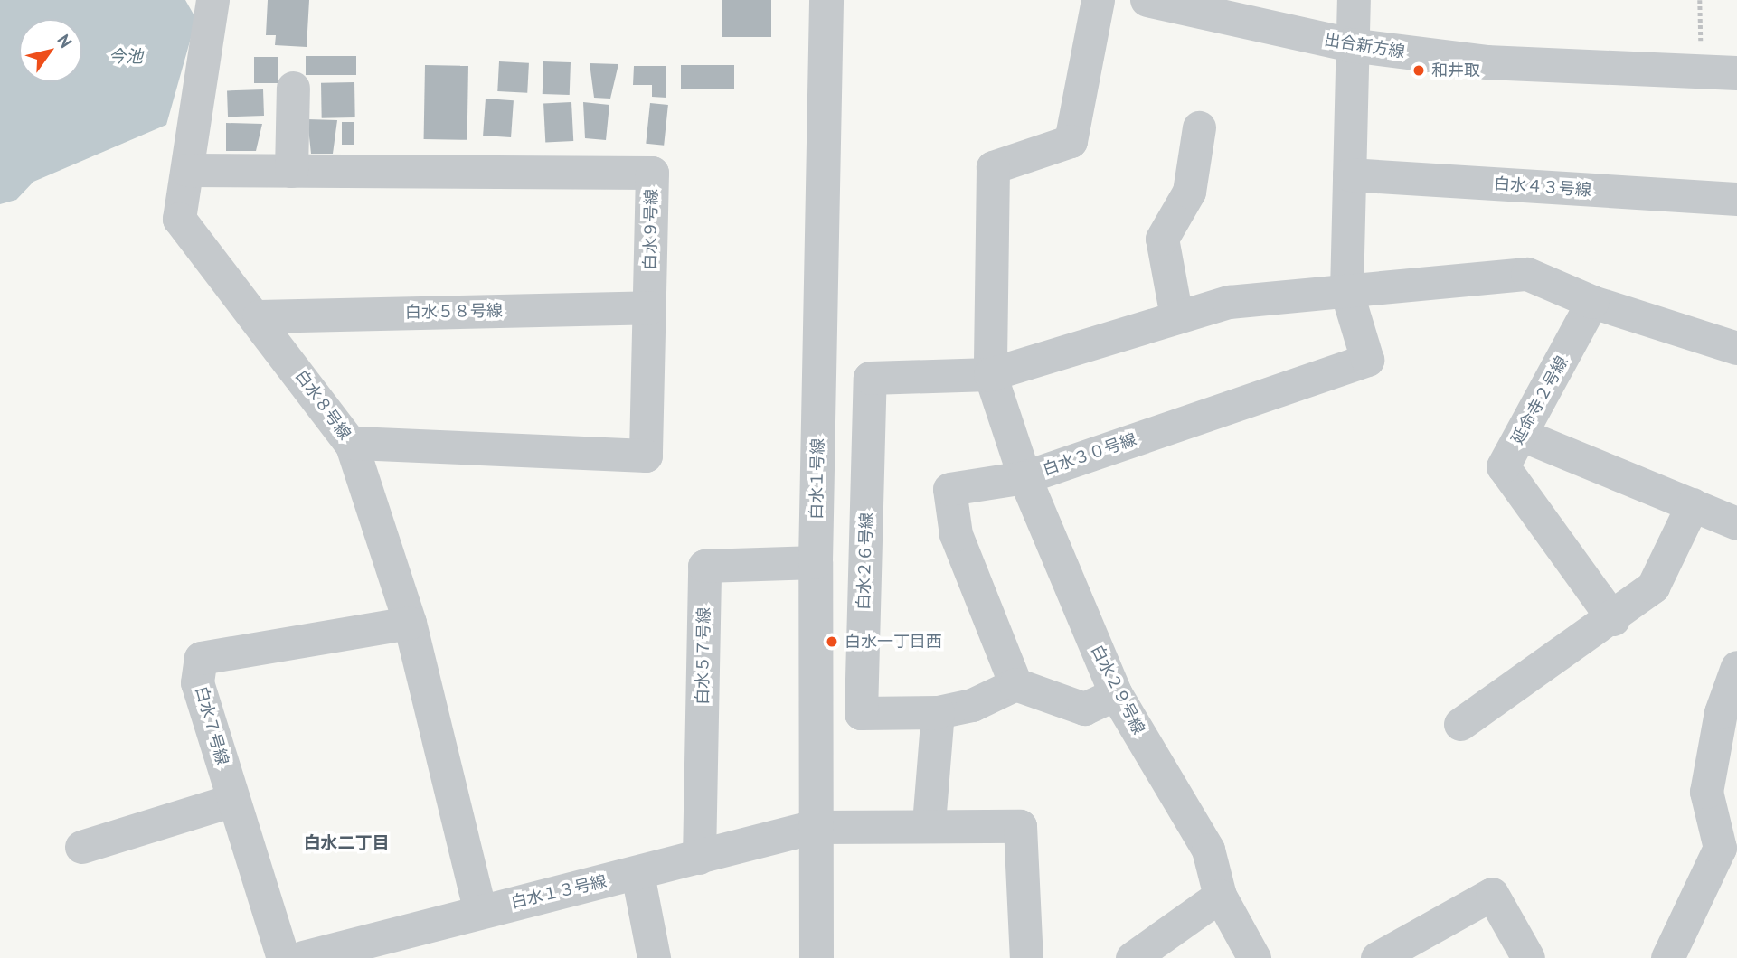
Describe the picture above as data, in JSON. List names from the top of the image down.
{
  "streets": {
    "street": [
      "出合新方線",
      "白水４３号線",
      "白水９号線",
      "白水５８号線",
      "延命寺２号線",
      "白水８号線",
      "白水３０号線",
      "白水１号線",
      "白水２６号線",
      "白水５７号線",
      "白水２９号線",
      "白水７号線",
      "白水１３号線"
    ]
  },
  "crossings": [
    ["出合新方線", "白水３０号線"],
    ["白水４３号線", "白水３０号線"],
    ["白水９号線", "白水５８号線"],
    ["白水９号線", "白水８号線"],
    ["白水５８号線", "白水８号線"],
    ["白水８号線", "白水７号線"],
    ["白水８号線", "白水１３号線"],
    ["白水３０号線", "白水２６号線"],
    ["白水３０号線", "白水２９号線"],
    ["白水１号線", "白水５７号線"],
    ["白水１号線", "白水１３号線"],
    ["白水５７号線", "白水１３号線"]
  ],
  "districts": ["白水二丁目"],
  "water": ["今池"],
  "places": ["和井取", "白水一丁目西"],
  "north": "top right"
}
